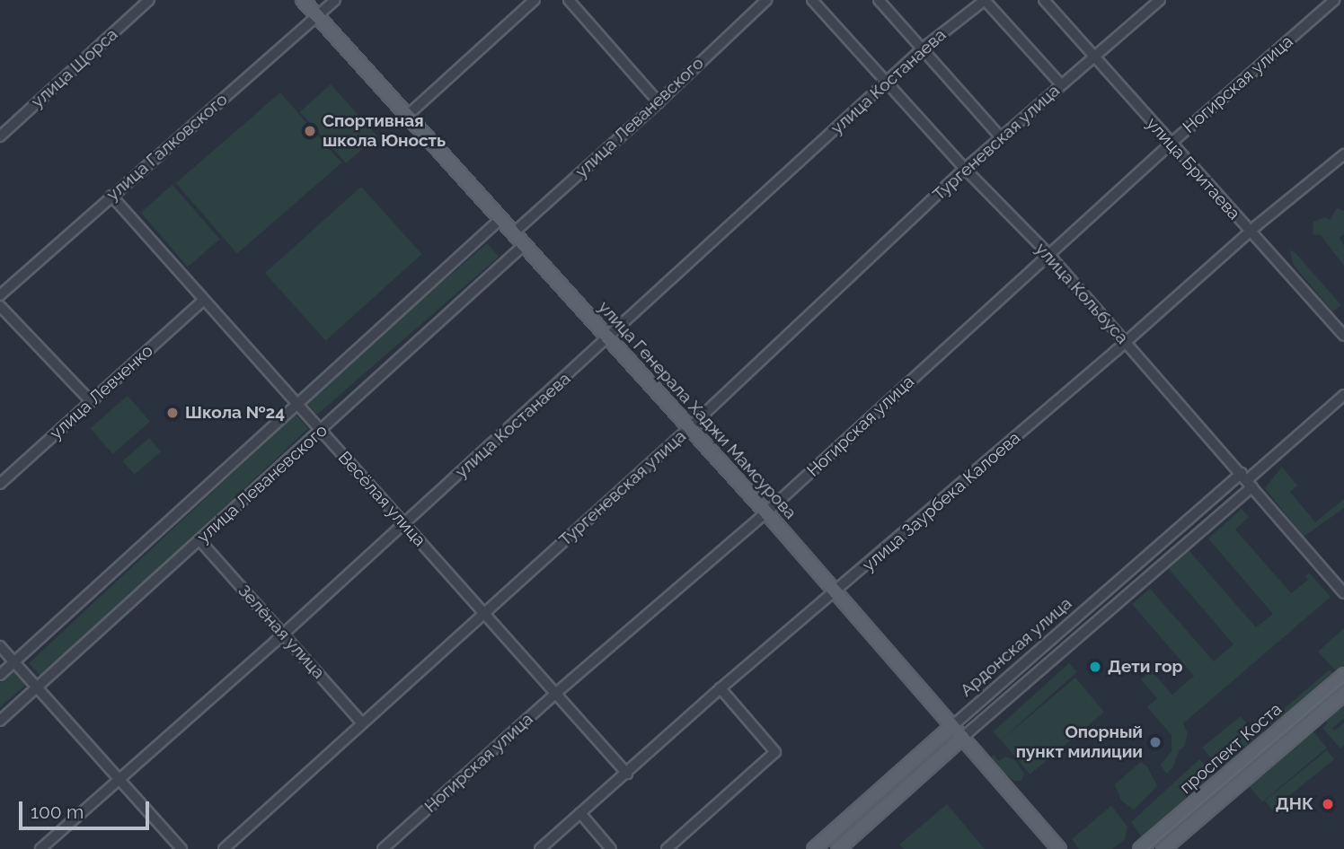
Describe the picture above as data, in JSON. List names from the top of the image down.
{
  "streets": {
    "main road": ["улица Генерала Хаджи Мамсурова", "Ардонская улица", "проспект Коста"],
    "street": [
      "улица Щорса",
      "улица Костанаева",
      "Ногирская улица",
      "улица Леваневского",
      "Тургеневская улица",
      "улица Галковского",
      "улица Бритаева",
      "улица Кольбуса",
      "улица Левченко",
      "Весёлая улица",
      "улица Заурбека Калоева",
      "Зелёная улица"
    ]
  },
  "crossings": [
    ["улица Костанаева", "улица Кольбуса"],
    ["улица Костанаева", "улица Генерала Хаджи Мамсурова"],
    ["улица Костанаева", "Весёлая улица"],
    ["улица Костанаева", "Зелёная улица"],
    ["Ногирская улица", "улица Бритаева"],
    ["Ногирская улица", "улица Кольбуса"],
    ["Ногирская улица", "улица Генерала Хаджи Мамсурова"],
    ["Ногирская улица", "Весёлая улица"],
    ["улица Леваневского", "улица Генерала Хаджи Мамсурова"],
    ["улица Леваневского", "Весёлая улица"],
    ["улица Леваневского", "Зелёная улица"],
    ["Тургеневская улица", "улица Бритаева"],
    ["Тургеневская улица", "улица Кольбуса"],
    ["Тургеневская улица", "улица Генерала Хаджи Мамсурова"],
    ["Тургеневская улица", "Весёлая улица"],
    ["Тургеневская улица", "Зелёная улица"],
    ["улица Галковского", "улица Генерала Хаджи Мамсурова"],
    ["улица Галковского", "Весёлая улица"],
    ["улица Бритаева", "улица Заурбека Калоева"],
    ["улица Кольбуса", "улица Заурбека Калоева"],
    ["улица Кольбуса", "Ардонская улица"],
    ["улица Левченко", "Весёлая улица"],
    ["улица Генерала Хаджи Мамсурова", "улица Заурбека Калоева"],
    ["улица Генерала Хаджи Мамсурова", "Ардонская улица"],
    ["Весёлая улица", "улица Заурбека Калоева"]
  ],
  "places": [
    "Спортивная школа Юность",
    "Школа №24",
    "Дети гор",
    "Опорный пункт милиции",
    "ДНК"
  ],
  "scale_bar": "100 m"
}
